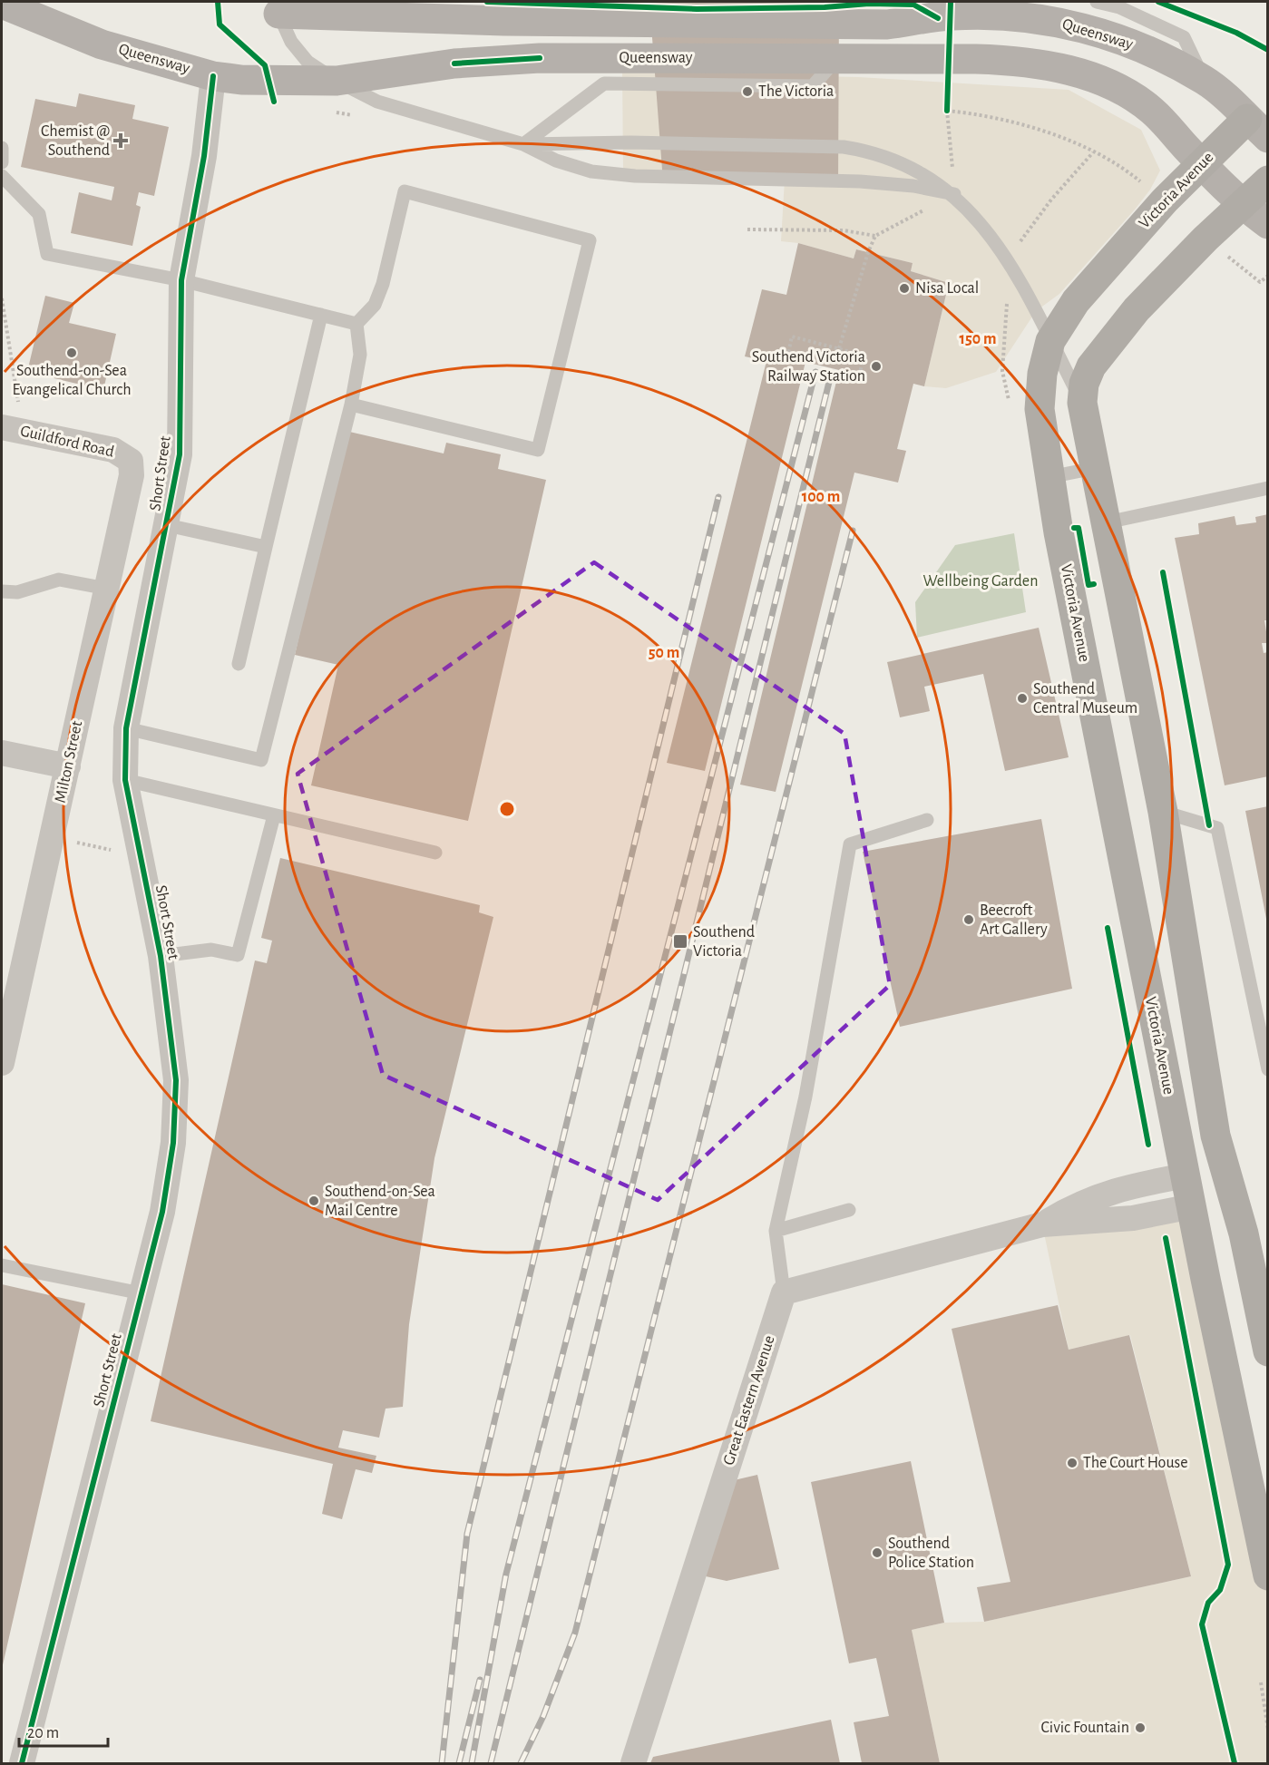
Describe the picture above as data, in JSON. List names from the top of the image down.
{
  "streets": {
    "highway": ["Victoria Avenue"],
    "main road": ["Queensway"],
    "street": [
      "Guildford Road",
      "Short Street",
      "Milton Street",
      "Great Eastern Avenue"
    ]
  },
  "crossings": [
    ["Queensway", "Victoria Avenue"],
    ["Queensway", "Short Street"],
    ["Guildford Road", "Milton Street"]
  ],
  "parks": ["Wellbeing Garden"],
  "places": {
    "other": [
      "The Victoria",
      "Nisa Local",
      "Southend-on-Sea Evangelical Church",
      "Southend Victoria Railway Station",
      "Southend Central Museum",
      "Beecroft Art Gallery",
      "Southend-on-Sea Mail Centre",
      "The Court House",
      "Southend Police Station",
      "Civic Fountain"
    ],
    "health": ["Chemist @ Southend"],
    "transit": ["Southend Victoria"]
  },
  "scale_bar": "20 m",
  "rings": ["150 m", "100 m", "50 m"]
}
